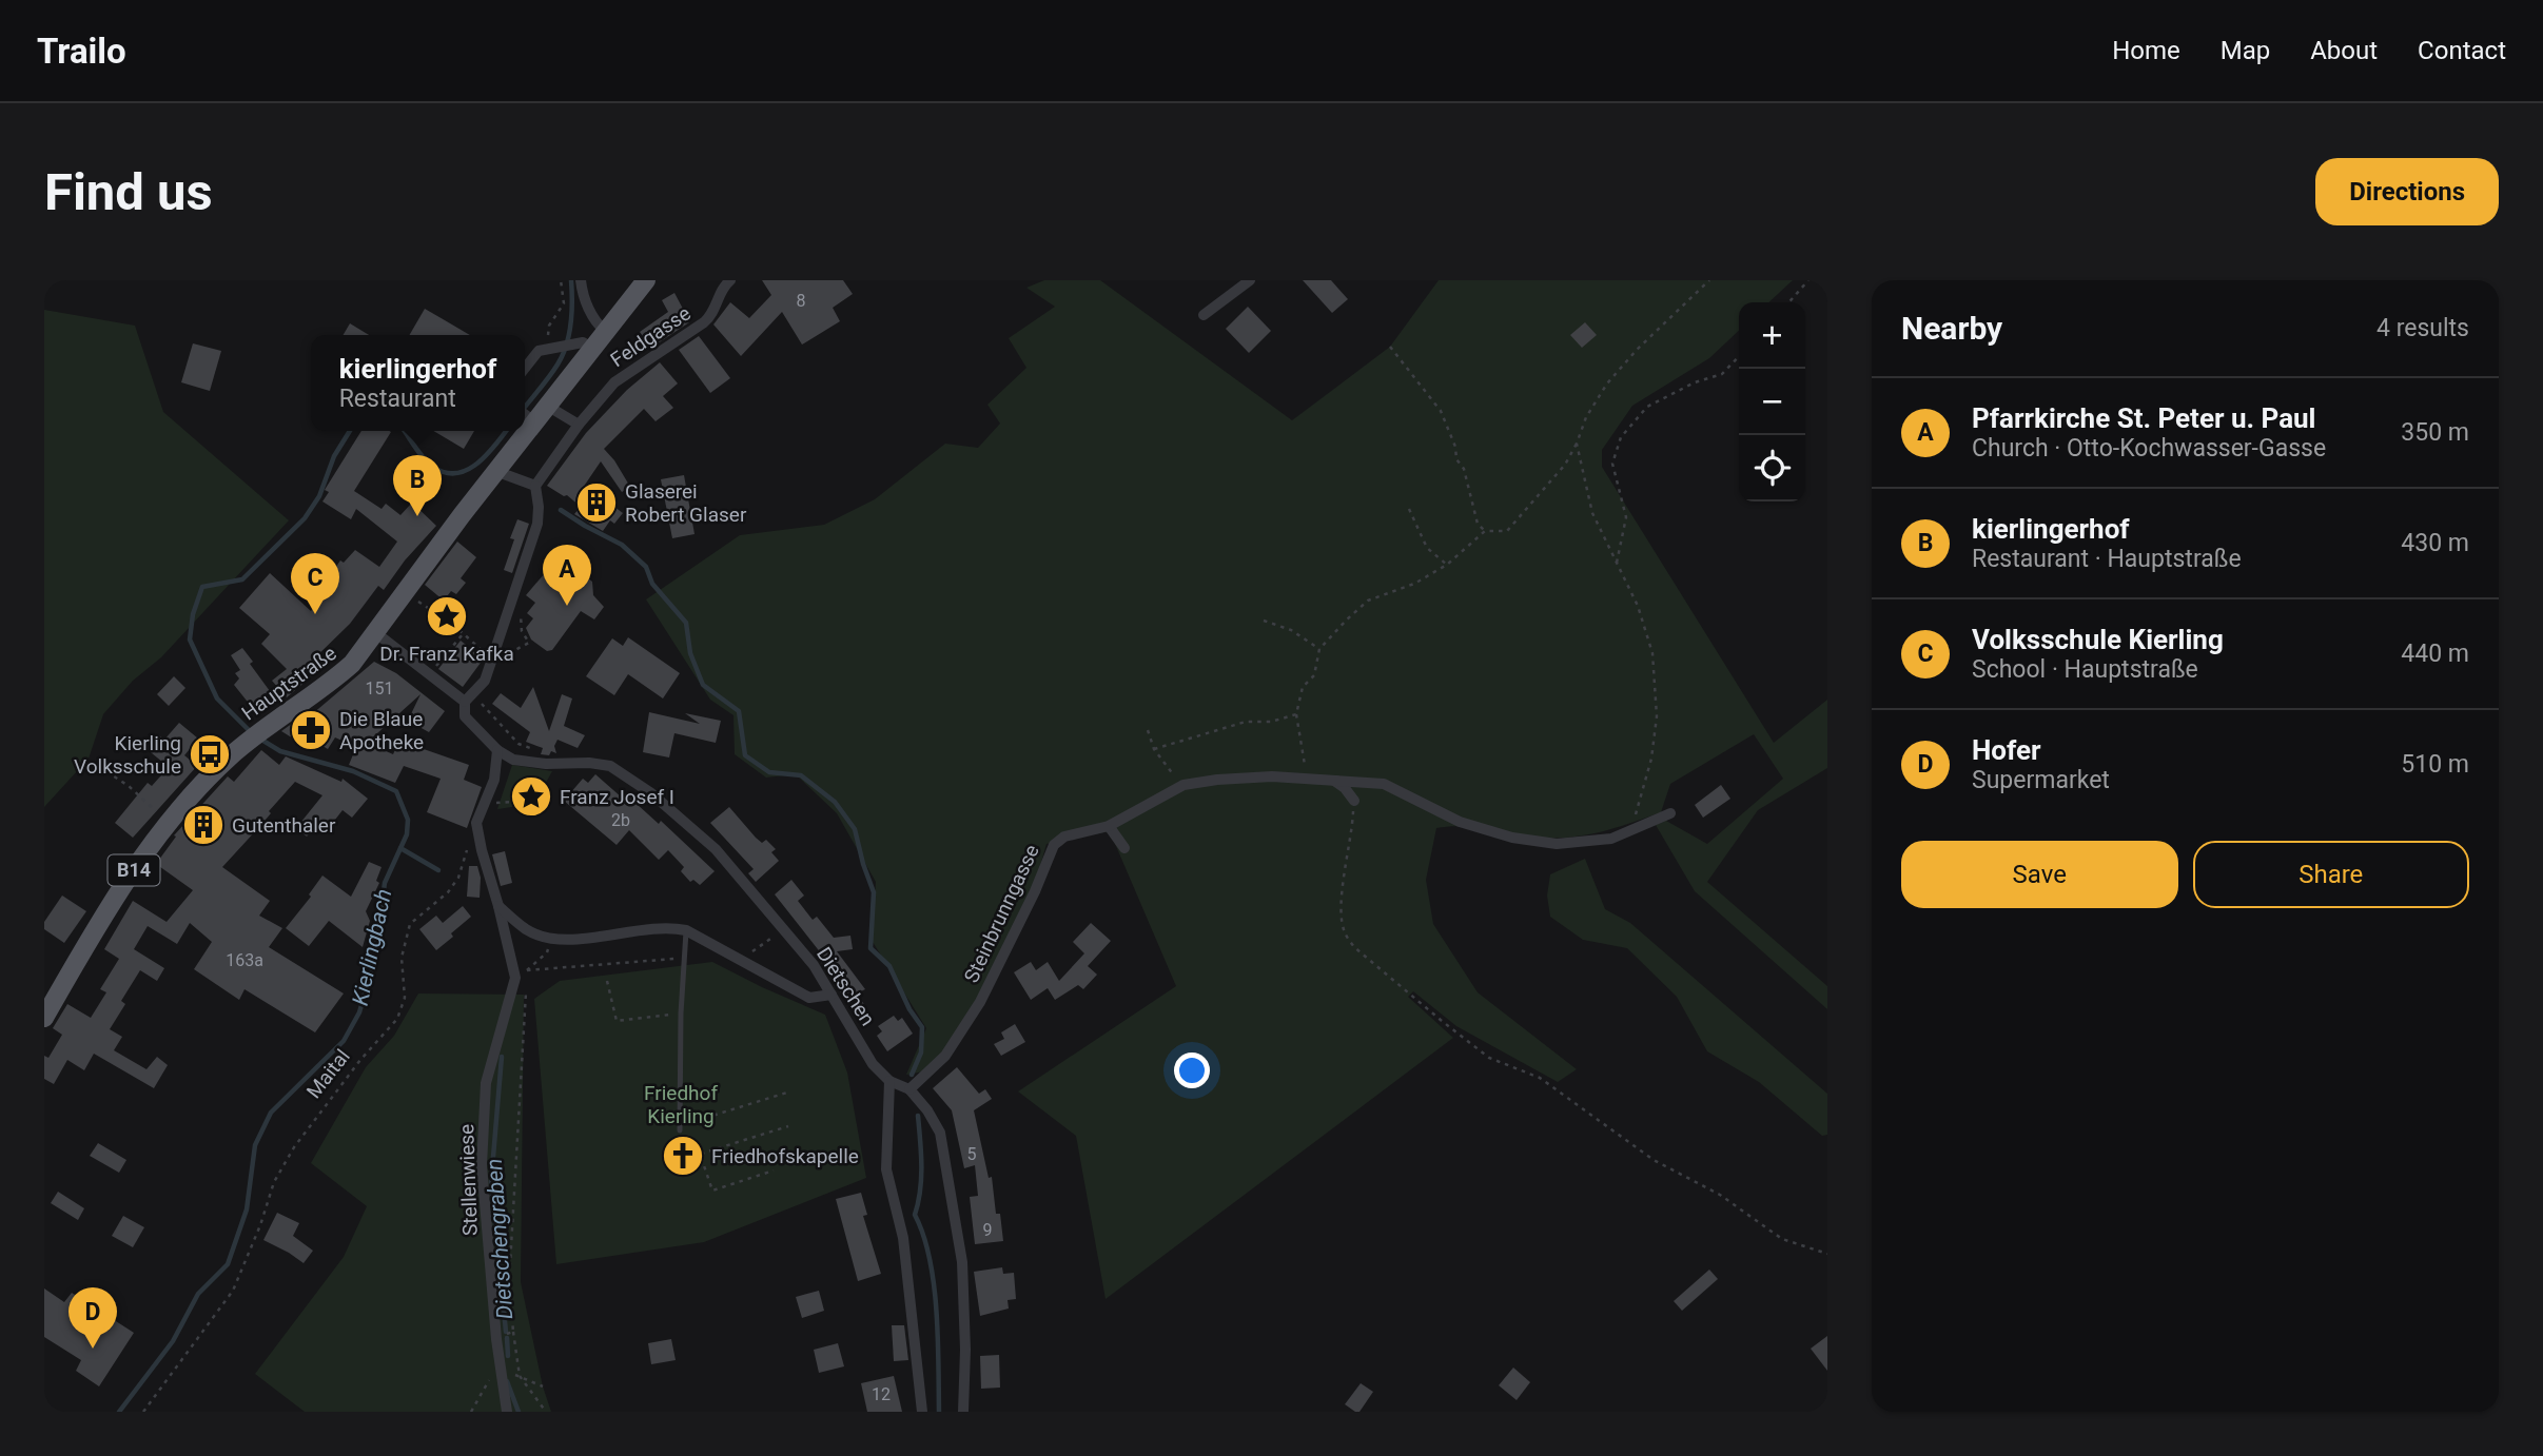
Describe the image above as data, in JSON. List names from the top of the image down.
{
  "streets": {
    "main road": ["Hauptstraße", "B14"],
    "street": [
      "Feldgasse",
      "Steinbrunngasse",
      "Dietschen",
      "Stellenwiese"
    ],
    "path": ["Maital"]
  },
  "water": ["Kierlingbach", "Dietschengraben"],
  "parks": ["Friedhof Kierling"],
  "places": {
    "building": ["Glaserei Robert Glaser", "Gutenthaler"],
    "place": ["Dr. Franz Kafka", "Franz Josef I"],
    "pharmacy": ["Die Blaue Apotheke"],
    "bus stop": ["Kierling Volksschule"],
    "church": ["Friedhofskapelle"]
  },
  "house_numbers": [
    "8",
    "151",
    "2b",
    "163a",
    "5",
    "9",
    "12"
  ],
  "page": {
    "header": "Trailo",
    "nav": [
      "Home",
      "Map",
      "About",
      "Contact"
    ],
    "buttons": [
      "Directions",
      ["Save", "Share"]
    ],
    "title": "Find us",
    "heading": ["Nearby", "4 results"],
    "map_buttons": ["+", "−"],
    "popup": ["kierlingerhof", "Restaurant"],
    "list": [
      {
        "mark": "A",
        "name": "Pfarrkirche St. Peter u. Paul",
        "note": "Church · Otto-Kochwasser-Gasse",
        "value": "350 m"
      },
      {
        "mark": "B",
        "name": "kierlingerhof",
        "note": "Restaurant · Hauptstraße",
        "value": "430 m"
      },
      {
        "mark": "C",
        "name": "Volksschule Kierling",
        "note": "School · Hauptstraße",
        "value": "440 m"
      },
      {
        "mark": "D",
        "name": "Hofer",
        "note": "Supermarket",
        "value": "510 m"
      }
    ],
    "pins": [
      "B",
      "A",
      "C",
      "D"
    ]
  }
}
